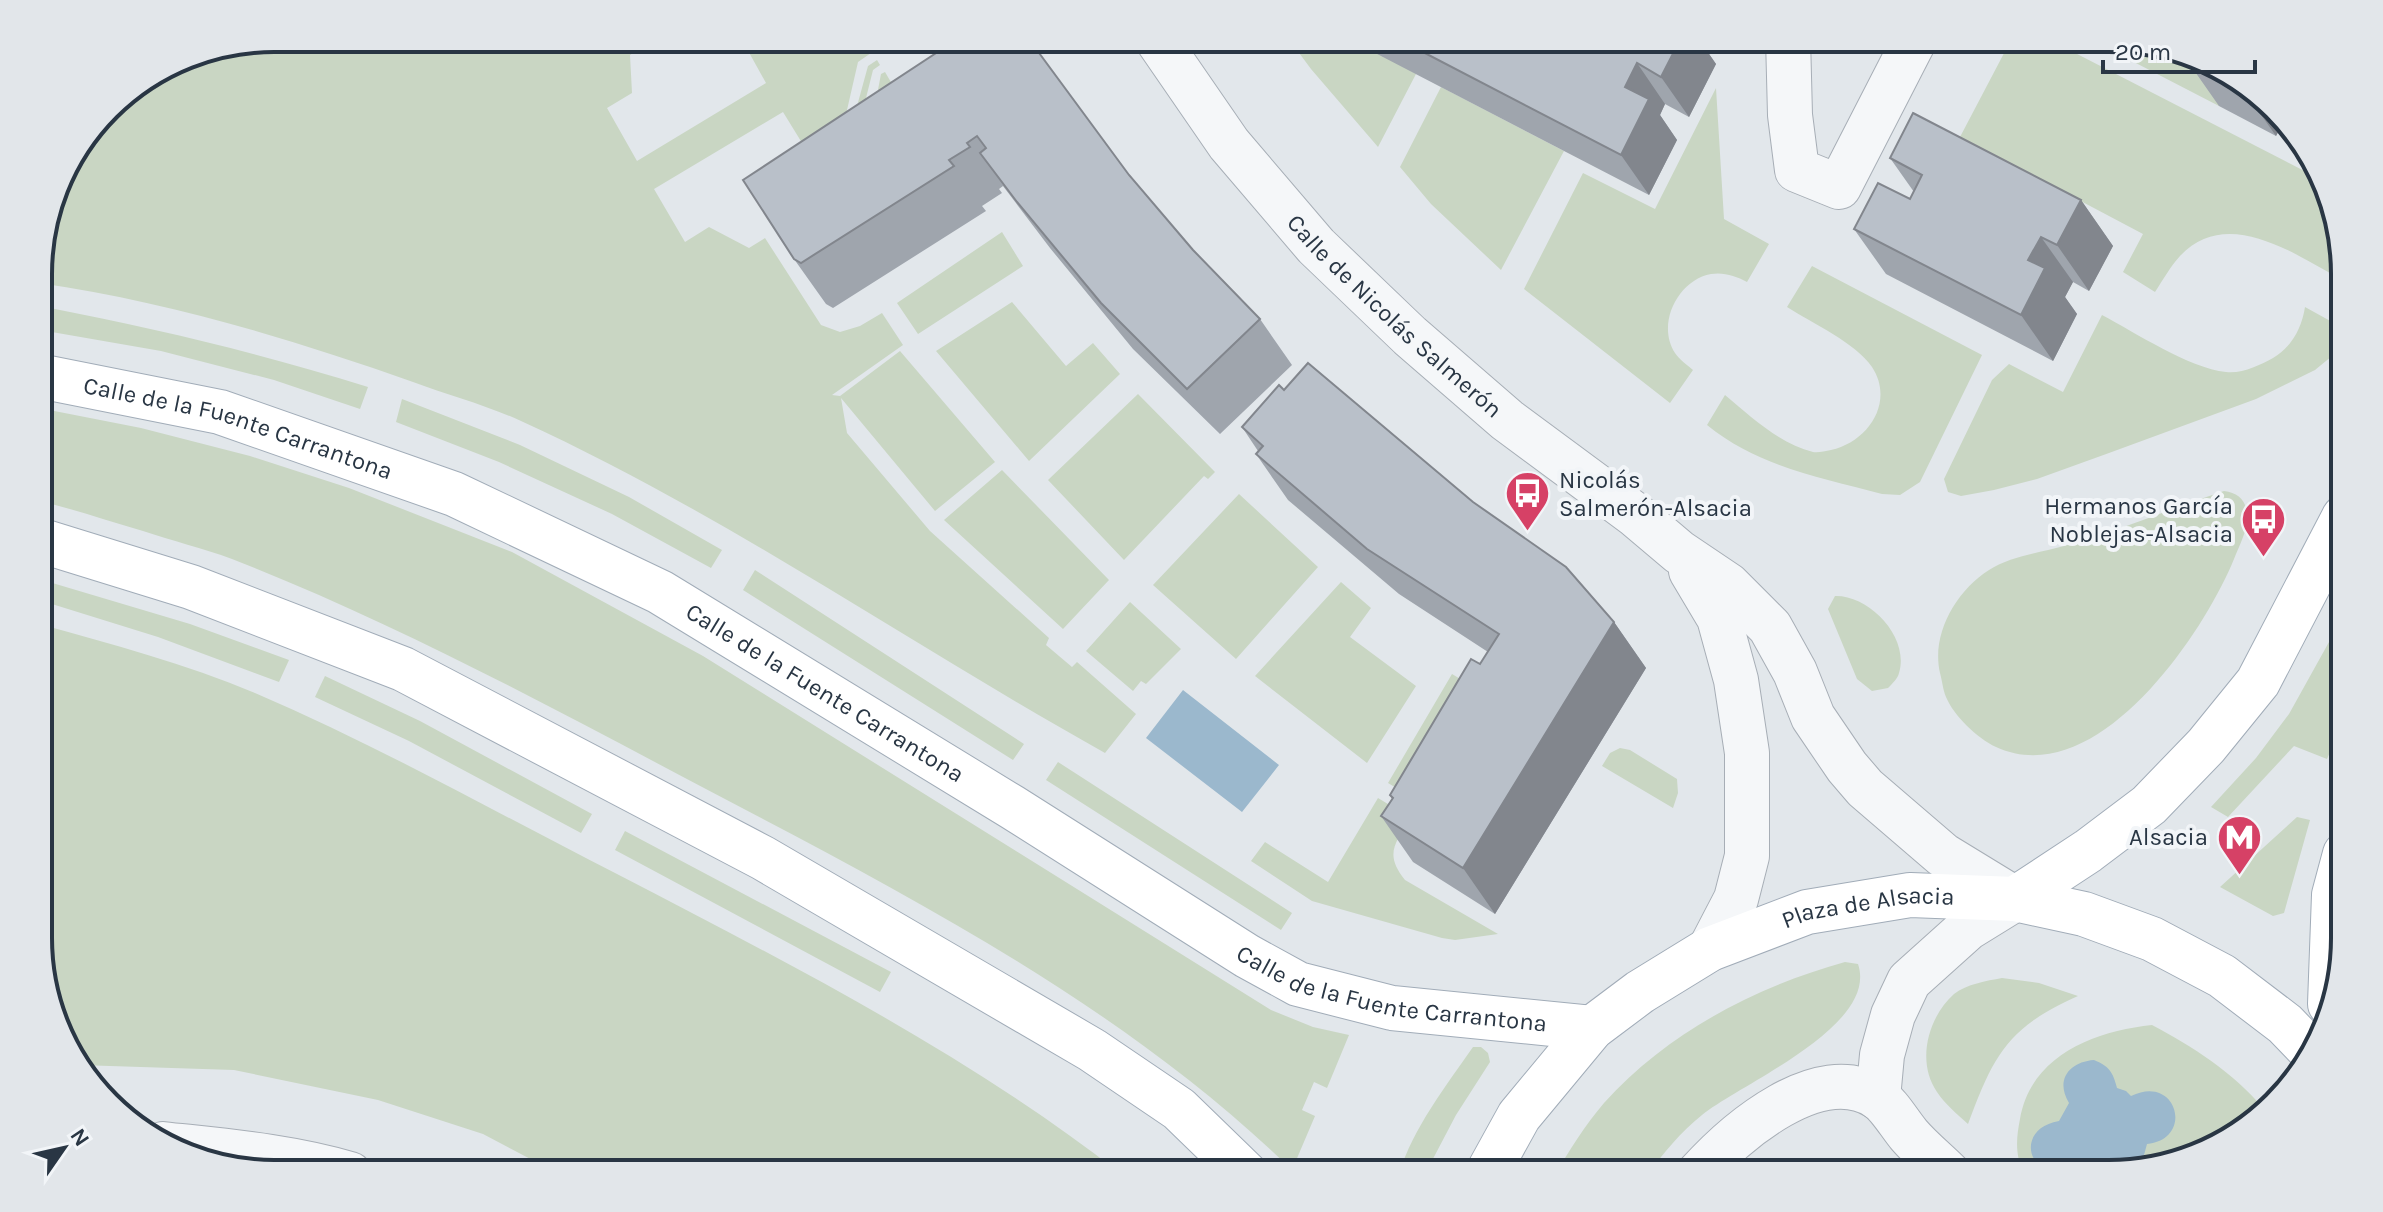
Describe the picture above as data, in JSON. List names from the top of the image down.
{
  "streets": {
    "main road": ["Calle de la Fuente Carrantona", "Plaza de Alsacia"],
    "street": ["Calle de Nicolás Salmerón"]
  },
  "crossings": [
    ["Calle de Nicolás Salmerón", "Plaza de Alsacia"],
    ["Calle de la Fuente Carrantona", "Plaza de Alsacia"]
  ],
  "places": {
    "bus stop": ["Nicolás Salmerón-Alsacia", "Hermanos García Noblejas-Alsacia"],
    "metro station": ["Alsacia"]
  },
  "scale_bar": "20 m",
  "north": "top right"
}
